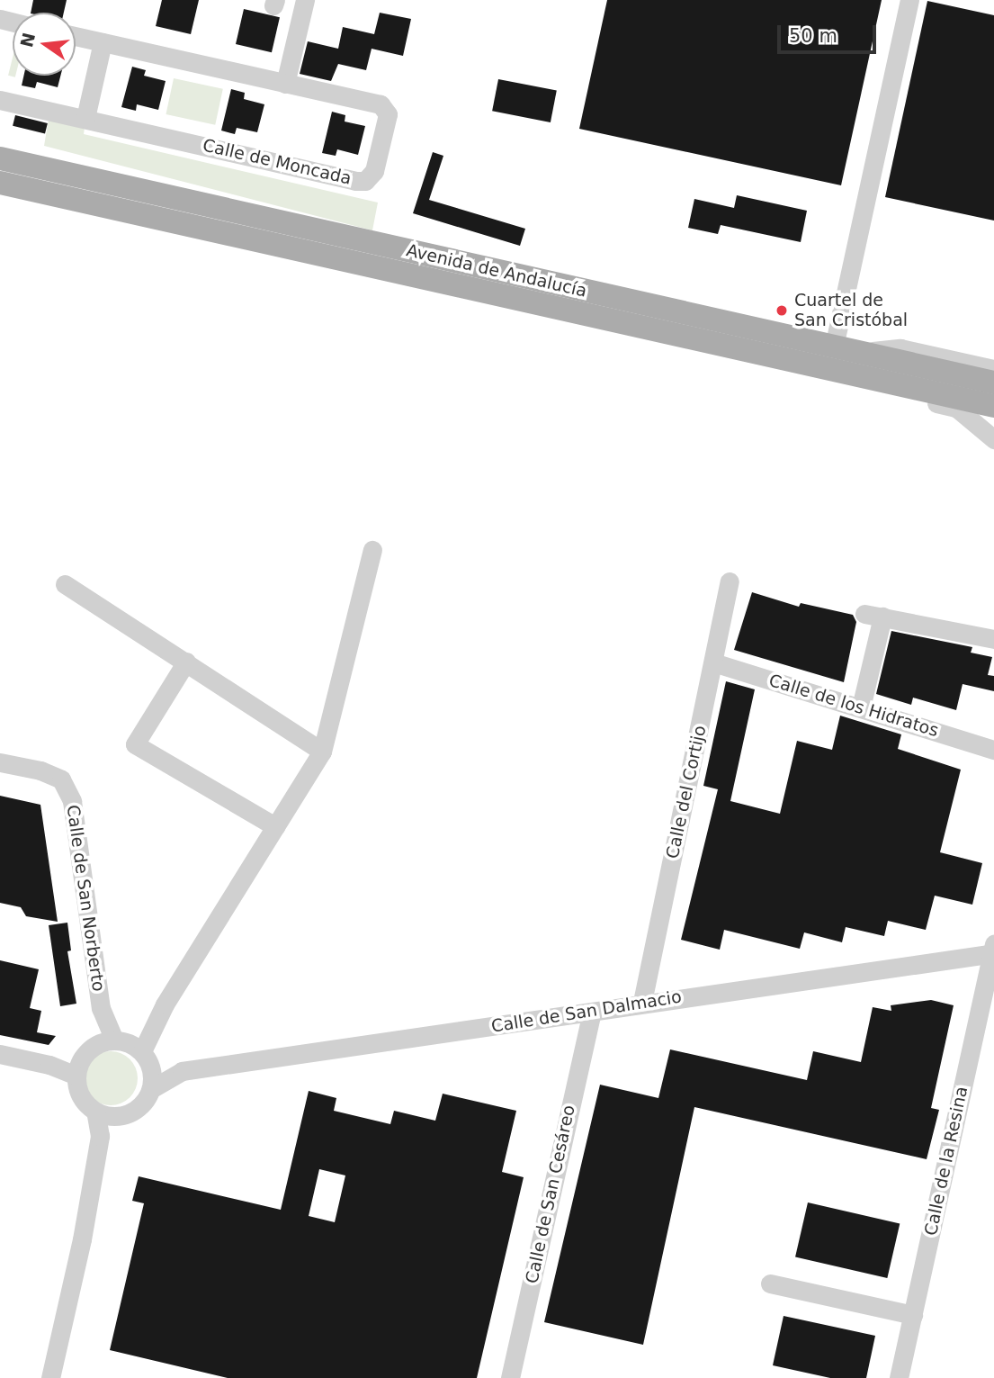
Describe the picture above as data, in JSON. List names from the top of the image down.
{
  "streets": {
    "main road": ["Avenida de Andalucía"],
    "street": [
      "Calle de Moncada",
      "Calle de los Hidratos",
      "Calle del Cortijo",
      "Calle de San Norberto",
      "Calle de San Dalmacio",
      "Calle de la Resina",
      "Calle de San Cesáreo"
    ]
  },
  "crossings": [
    ["Calle de los Hidratos", "Calle del Cortijo"],
    ["Calle del Cortijo", "Calle de San Dalmacio"],
    ["Calle de San Norberto", "Calle de San Dalmacio"],
    ["Calle de San Dalmacio", "Calle de la Resina"],
    ["Calle de San Dalmacio", "Calle de San Cesáreo"]
  ],
  "places": ["Cuartel de San Cristóbal"],
  "scale_bar": "50 m",
  "north": "left"
}
